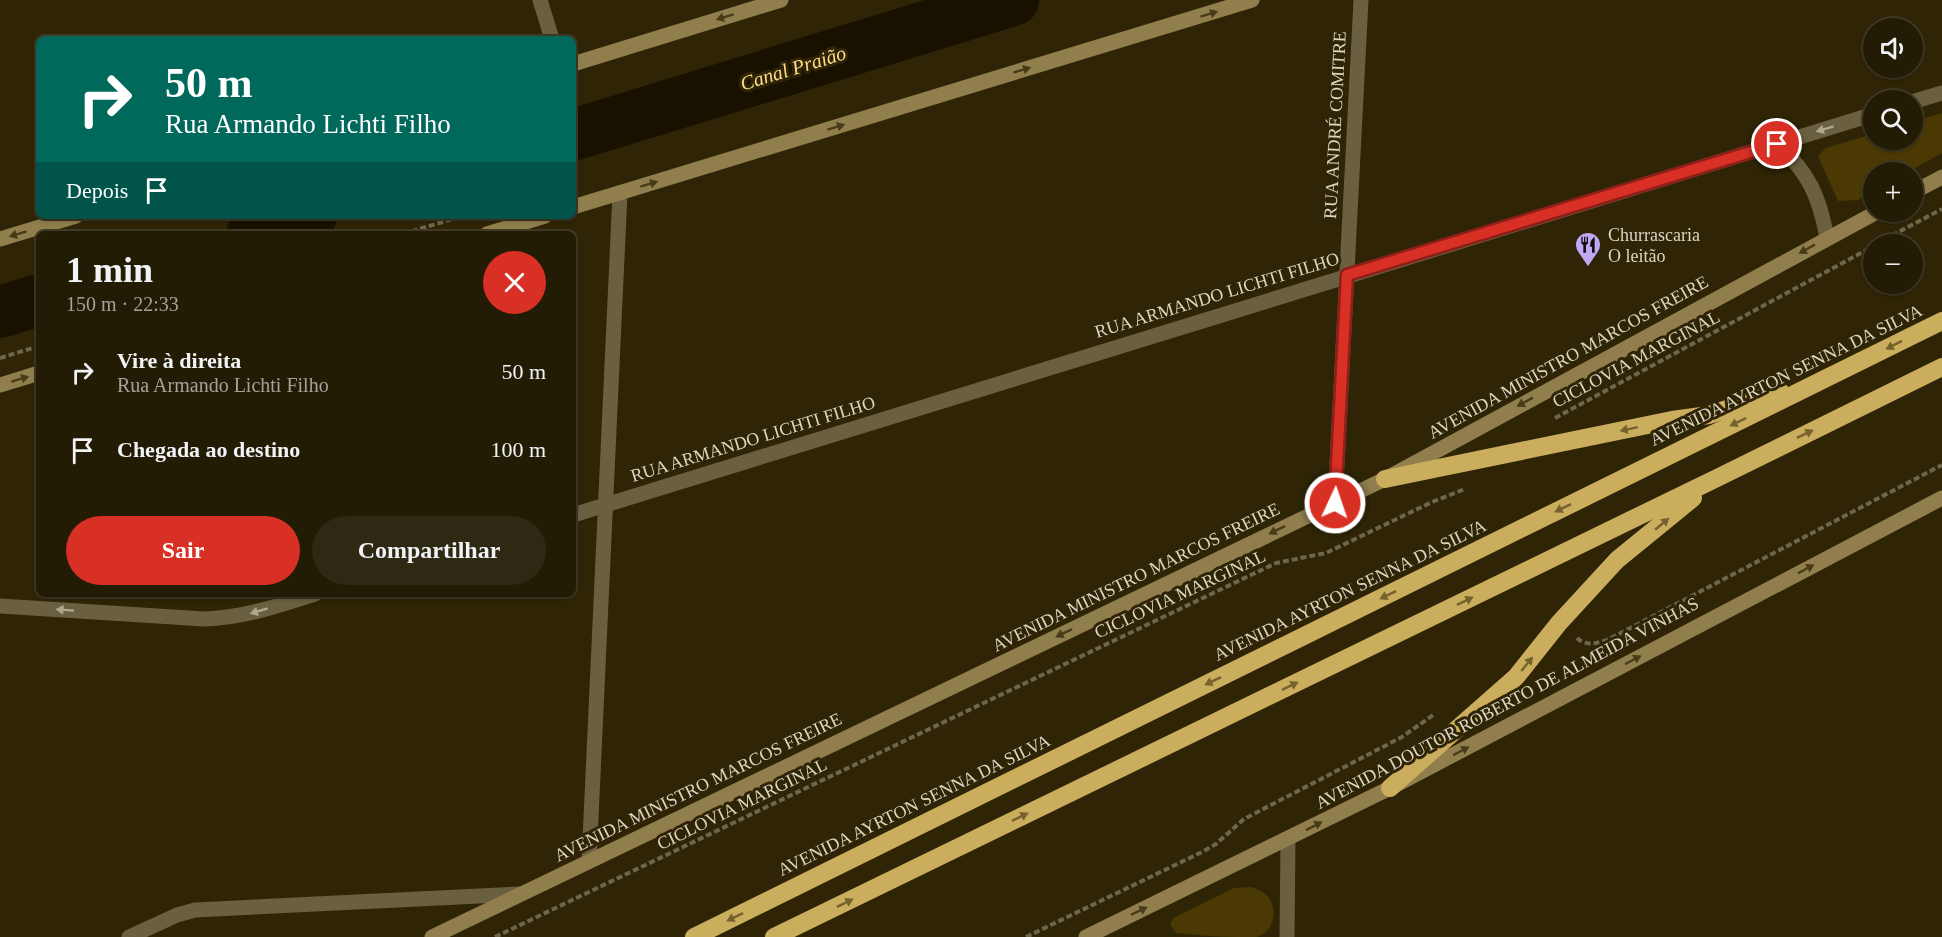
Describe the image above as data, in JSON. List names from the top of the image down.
{
  "streets": {
    "highway": ["AVENIDA AYRTON SENNA DA SILVA"],
    "main road": ["AVENIDA MINISTRO MARCOS FREIRE", "AVENIDA DOUTOR ROBERTO DE ALMEIDA VINHAS"],
    "street": ["RUA ANDRÉ COMITRE", "RUA ARMANDO LICHTI FILHO"],
    "path": ["CICLOVIA MARGINAL"]
  },
  "crossings": [
    ["RUA ANDRÉ COMITRE", "RUA ARMANDO LICHTI FILHO"],
    ["RUA ANDRÉ COMITRE", "AVENIDA MINISTRO MARCOS FREIRE"]
  ],
  "one_way": ["AVENIDA MINISTRO MARCOS FREIRE", "AVENIDA DOUTOR ROBERTO DE ALMEIDA VINHAS"],
  "water": ["Canal Praião"],
  "places": {
    "restaurant": ["Churrascaria O leitão"]
  },
  "page": {
    "map_buttons": ["+", "−"],
    "turn": ["50 m", "Rua Armando Lichti Filho"],
    "then": "Depois",
    "heading": ["1 min", "150 m · 22:33"],
    "list": [
      {
        "name": "Vire à direita",
        "note": "Rua Armando Lichti Filho",
        "value": "50 m"
      },
      {
        "name": "Chegada ao destino",
        "value": "100 m"
      }
    ],
    "buttons": ["Sair", "Compartilhar"]
  }
}
